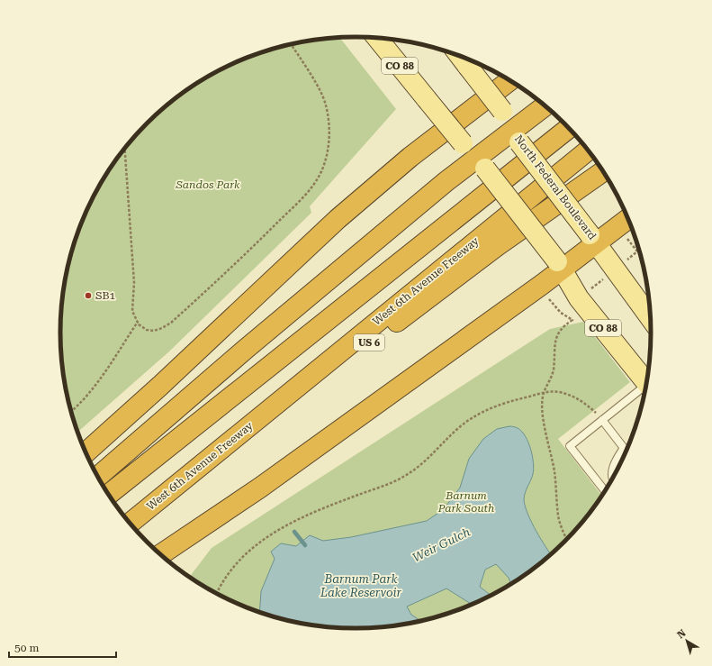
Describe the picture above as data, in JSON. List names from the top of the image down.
{
  "streets": {
    "highway": ["West 6th Avenue Freeway", "US 6"],
    "main road": ["CO 88", "North Federal Boulevard"]
  },
  "water": ["Weir Gulch", "Barnum Park Lake Reservoir"],
  "parks": ["Sandos Park", "Barnum Park South"],
  "places": ["SB1"],
  "scale_bar": "50 m",
  "north": "top left"
}
